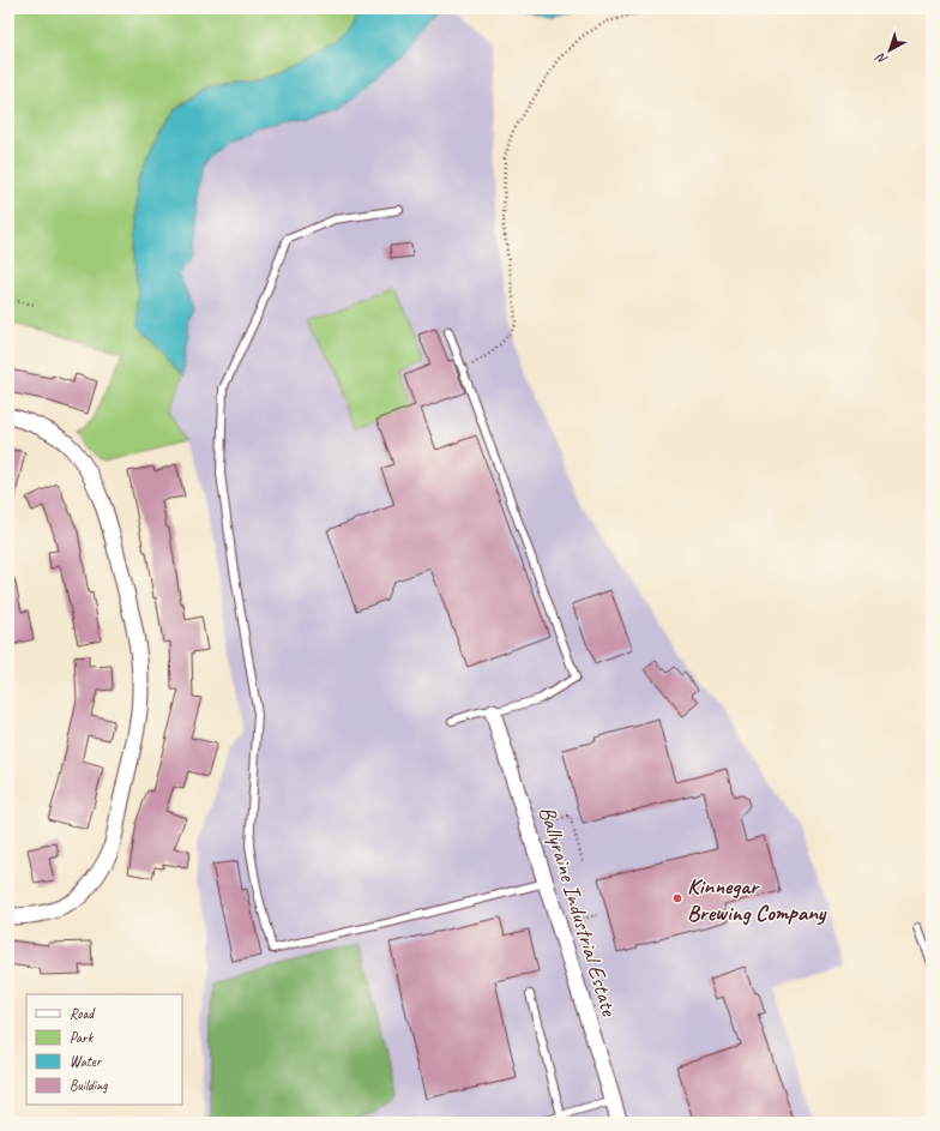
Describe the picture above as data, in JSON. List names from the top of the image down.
{
  "streets": {
    "street": ["Ballyraine Industrial Estate"]
  },
  "places": ["Kinnegar Brewing Company"],
  "legend": [
    "Road",
    "Park",
    "Water",
    "Building"
  ],
  "north": "bottom left"
}
